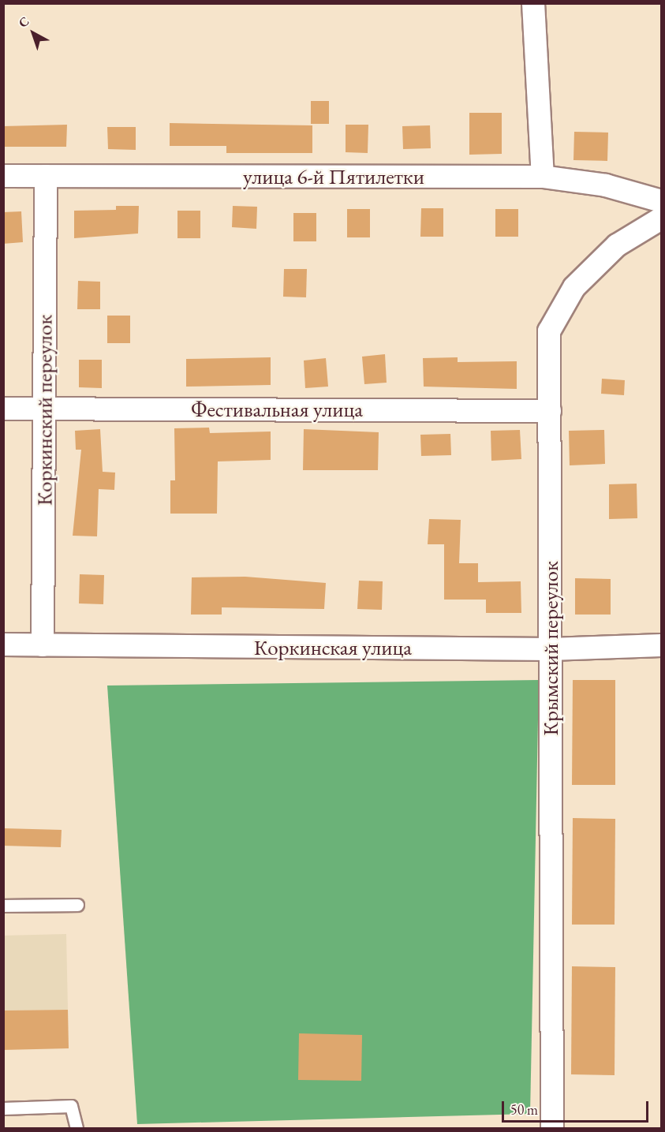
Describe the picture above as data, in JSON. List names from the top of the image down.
{
  "streets": {
    "street": [
      "улица 6-й Пятилетки",
      "Фестивальная улица",
      "Коркинский переулок",
      "Коркинская улица",
      "Крымский переулок"
    ]
  },
  "crossings": [
    ["улица 6-й Пятилетки", "Коркинский переулок"],
    ["Фестивальная улица", "Коркинский переулок"],
    ["Фестивальная улица", "Крымский переулок"],
    ["Коркинский переулок", "Коркинская улица"],
    ["Коркинская улица", "Крымский переулок"]
  ],
  "scale_bar": "50 m",
  "north": "top left"
}
